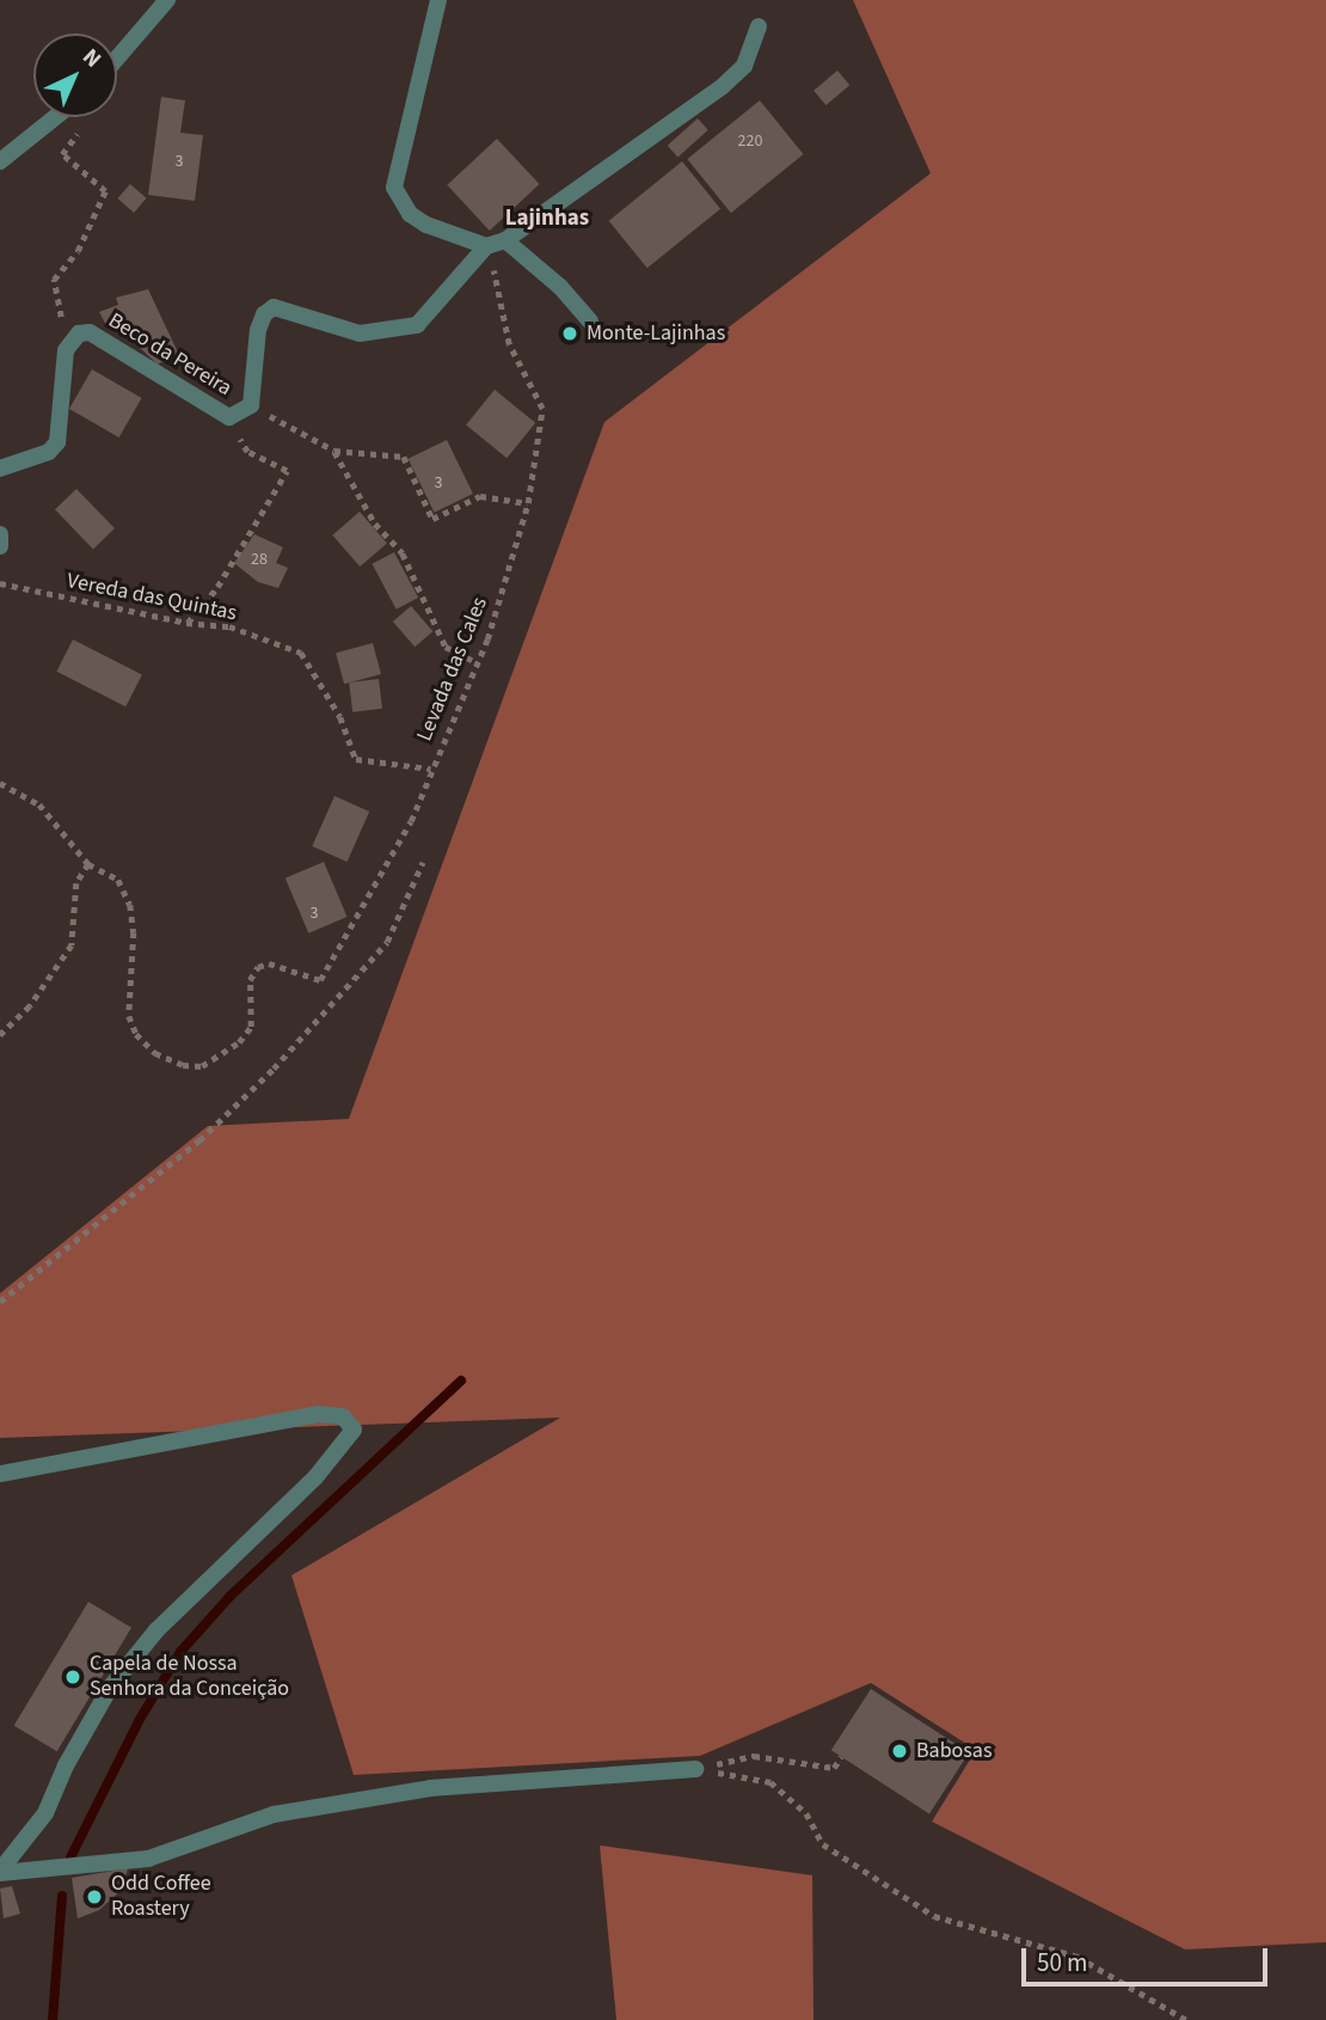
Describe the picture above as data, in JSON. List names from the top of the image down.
{
  "streets": {
    "street": ["Beco da Pereira"],
    "path": ["Vereda das Quintas", "Levada das Cales"]
  },
  "crossings": [
    ["Vereda das Quintas", "Levada das Cales"]
  ],
  "districts": ["Lajinhas"],
  "places": [
    "Monte-Lajinhas",
    "Capela de Nossa Senhora da Conceição",
    "Babosas",
    "Odd Coffee Roastery"
  ],
  "house_numbers": [
    "220",
    "3",
    "3",
    "28",
    "3"
  ],
  "scale_bar": "50 m",
  "north": "top right"
}
